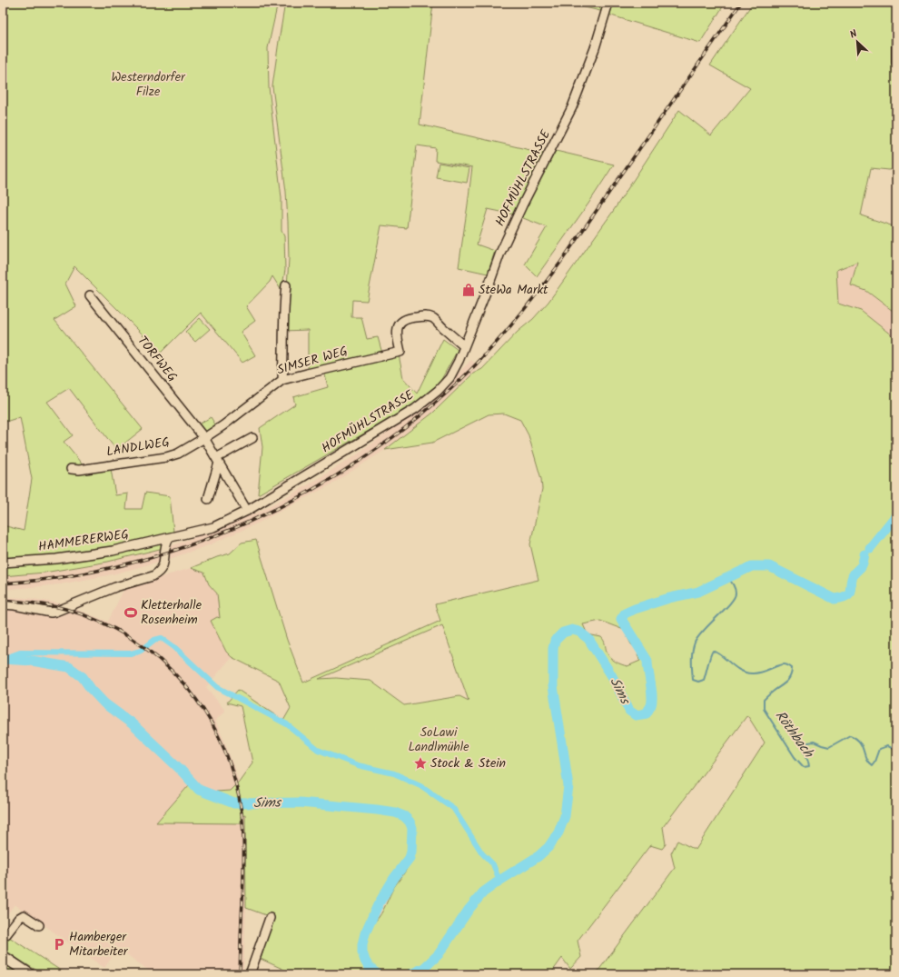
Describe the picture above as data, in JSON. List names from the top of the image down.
{
  "streets": {
    "street": [
      "HOFMÜHLSTRASSE",
      "TORFWEG",
      "SIMSER WEG",
      "LANDLWEG",
      "HAMMERERWEG"
    ]
  },
  "crossings": [
    ["HOFMÜHLSTRASSE", "SIMSER WEG"],
    ["HOFMÜHLSTRASSE", "HAMMERERWEG"],
    ["TORFWEG", "SIMSER WEG"],
    ["TORFWEG", "LANDLWEG"],
    ["SIMSER WEG", "LANDLWEG"]
  ],
  "water": ["Sims", "Röthbach"],
  "parks": ["Westerndorfer Filze", "SoLawi Landlmühle"],
  "places": {
    "shop": ["SteWa Markt"],
    "sports": ["Kletterhalle Rosenheim"],
    "place": ["Stock & Stein"],
    "parking": ["Hamberger Mitarbeiter"]
  },
  "north": "top left"
}
